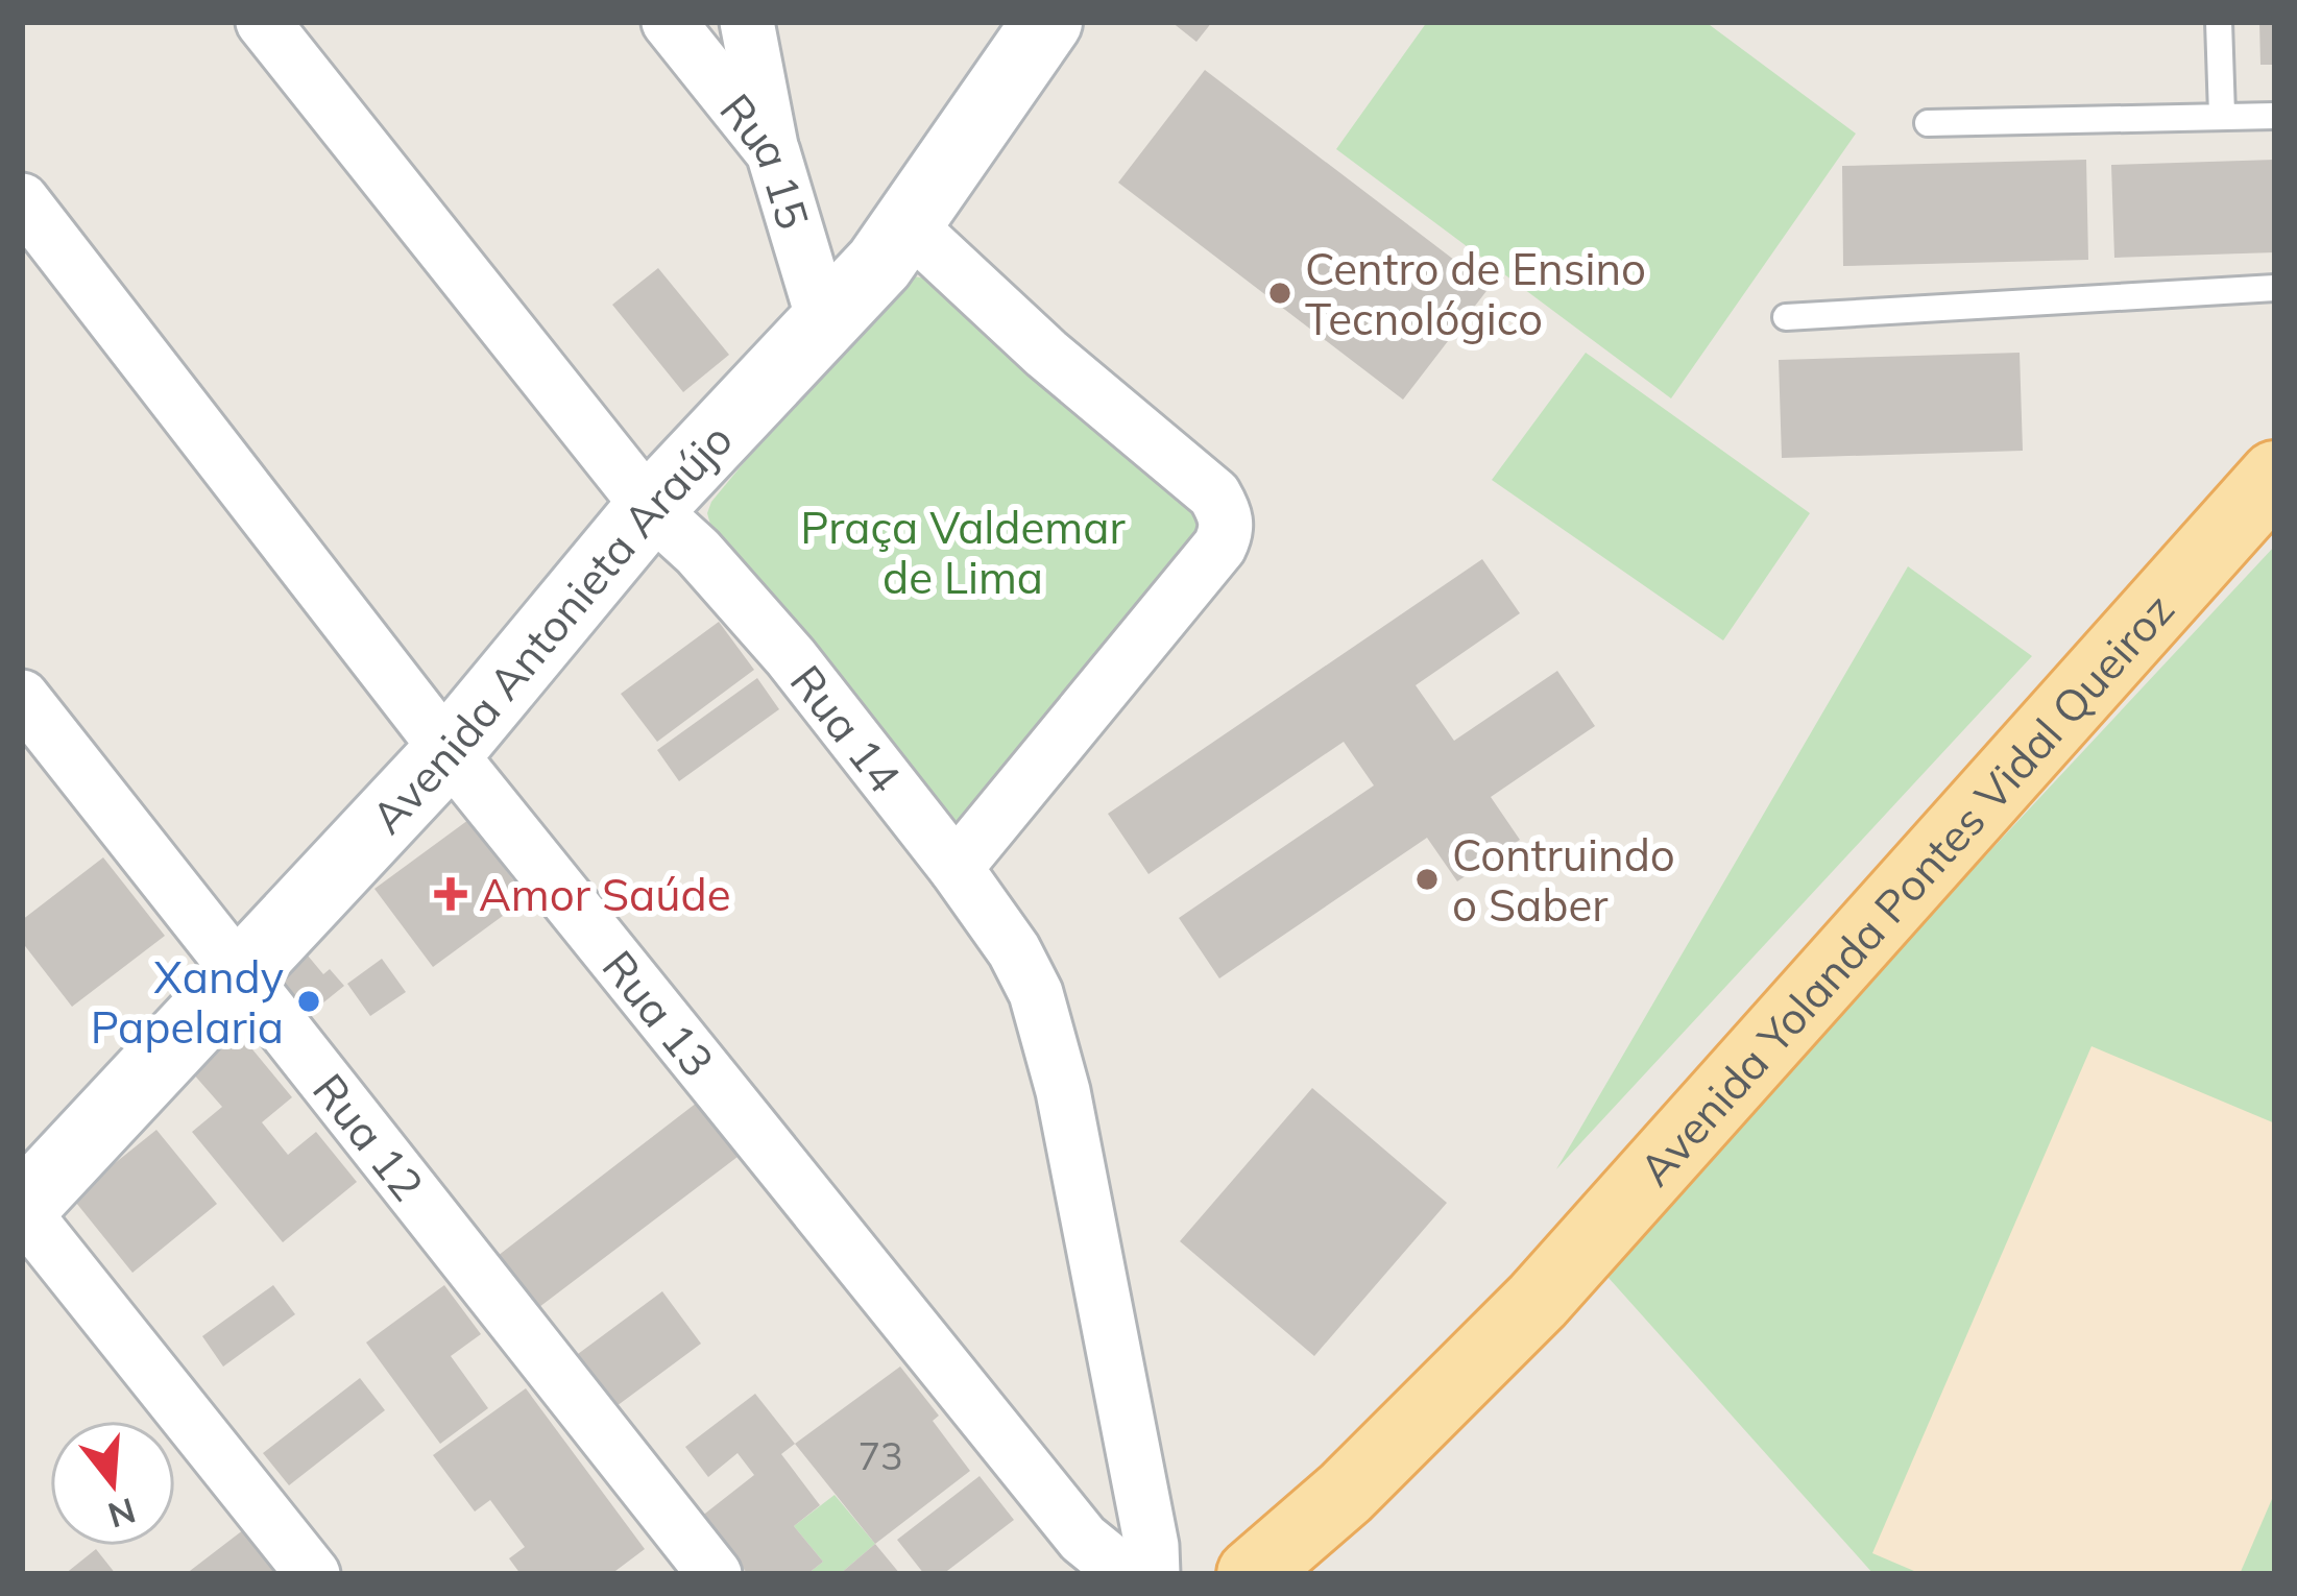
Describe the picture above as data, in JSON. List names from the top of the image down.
{
  "streets": {
    "main road": ["Avenida Yolanda Pontes Vidal Queiroz"],
    "street": [
      "Rua 15",
      "Avenida Antonieta Araújo",
      "Rua 14",
      "Rua 13",
      "Rua 12"
    ]
  },
  "crossings": [
    ["Rua 15", "Avenida Antonieta Araújo"],
    ["Avenida Antonieta Araújo", "Rua 14"],
    ["Avenida Antonieta Araújo", "Rua 13"],
    ["Avenida Antonieta Araújo", "Rua 12"]
  ],
  "parks": ["Praça Valdemar de Lima"],
  "places": {
    "other": ["Centro de Ensino Tecnológico", "Contruindo o Saber", "Xandy Papelaria"],
    "health": ["Amor Saúde"]
  },
  "house_numbers": ["73"],
  "north": "bottom"
}
